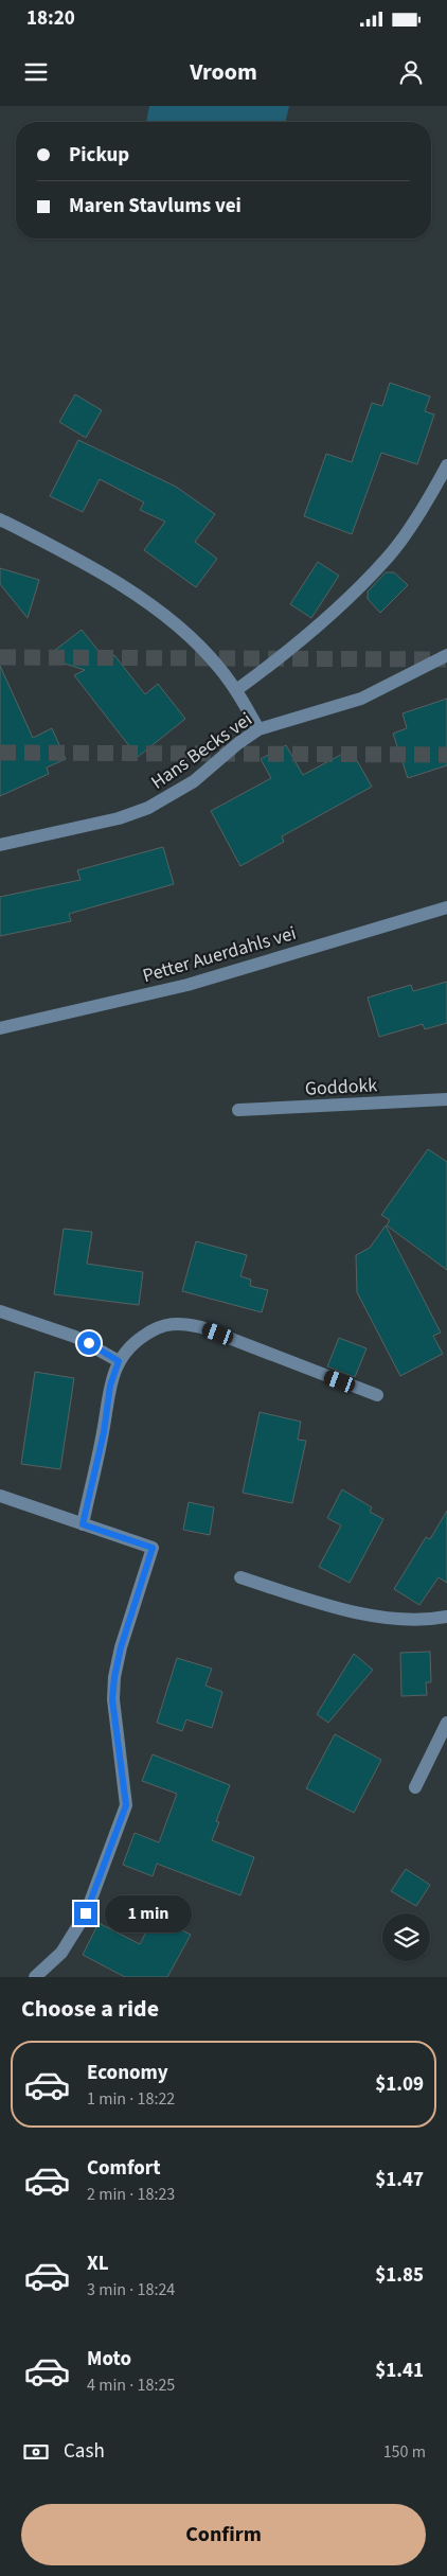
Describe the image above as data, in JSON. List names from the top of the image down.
{
  "streets": {
    "street": ["Hans Becks vei", "Petter Auerdahls vei", "Goddokk"]
  },
  "page": {
    "status": "18:20",
    "header": "Vroom",
    "banner": ["Pickup", "Maren Stavlums vei"],
    "bubble": "1 min",
    "heading": "Choose a ride",
    "list": [
      {
        "name": "Economy",
        "note": "1 min · 18:22",
        "value": "$1.09"
      },
      {
        "name": "Comfort",
        "note": "2 min · 18:23",
        "value": "$1.47"
      },
      {
        "name": "XL",
        "note": "3 min · 18:24",
        "value": "$1.85"
      },
      {
        "name": "Moto",
        "note": "4 min · 18:25",
        "value": "$1.41"
      }
    ],
    "pay": ["Cash", "150 m"],
    "buttons": "Confirm"
  }
}
